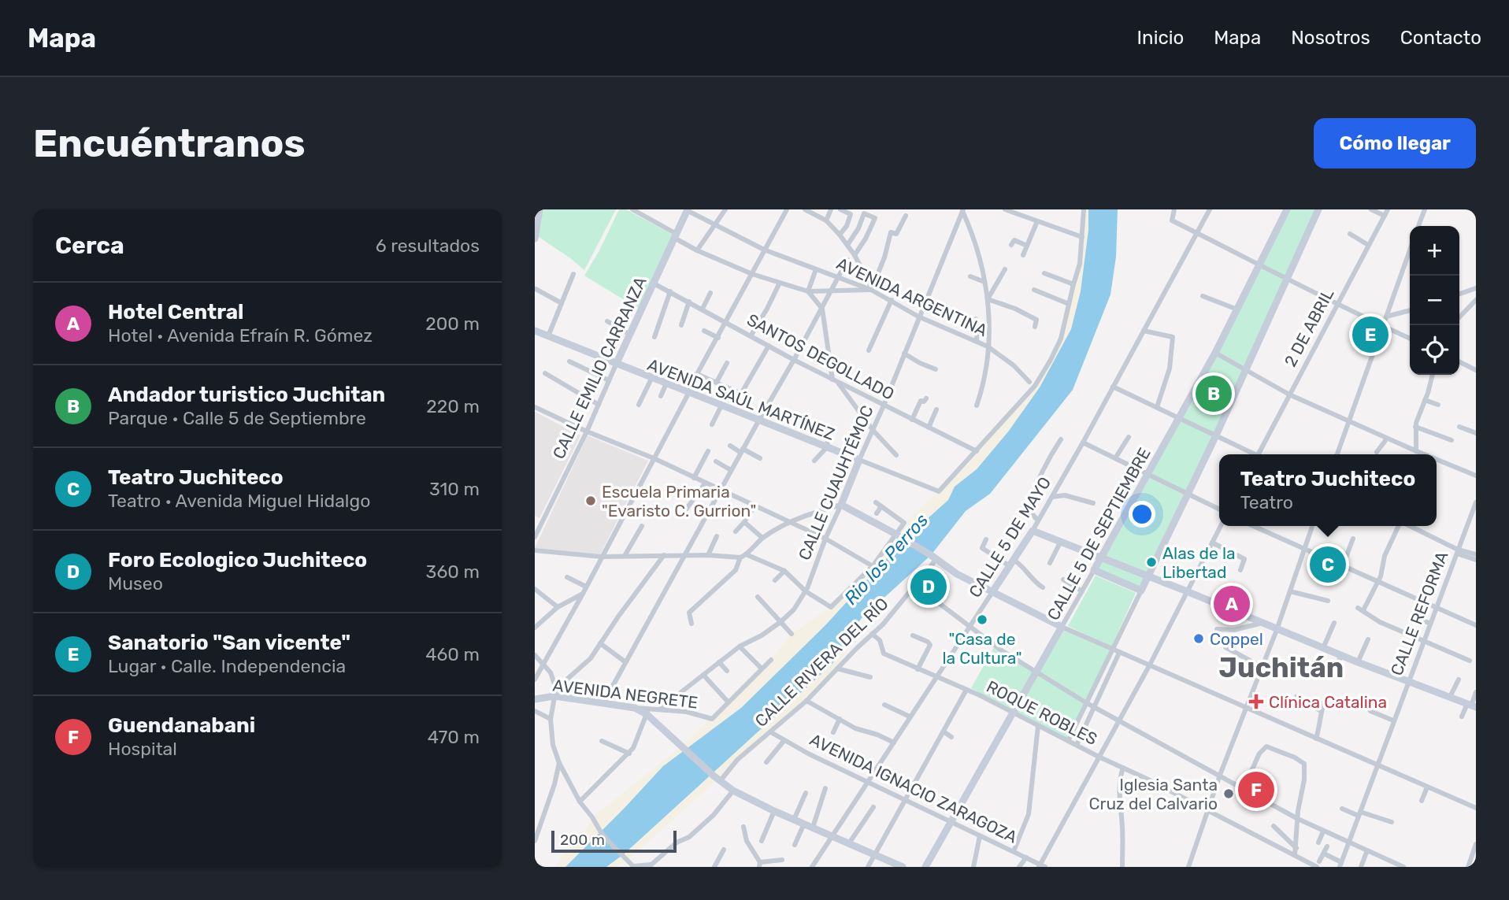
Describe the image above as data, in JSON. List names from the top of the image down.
{
  "streets": {
    "street": [
      "AVENIDA ARGENTINA",
      "2 DE ABRIL",
      "SANTOS DEGOLLADO",
      "CALLE EMILIO CARRANZA",
      "AVENIDA SAÚL MARTÍNEZ",
      "CALLE CUAUHTÉMOC",
      "CALLE 5 DE SEPTIEMBRE",
      "CALLE 5 DE MAYO",
      "CALLE REFORMA",
      "CALLE RIVERA DEL RÍO",
      "AVENIDA NEGRETE",
      "ROQUE ROBLES",
      "AVENIDA IGNACIO ZARAGOZA"
    ]
  },
  "crossings": [
    ["AVENIDA ARGENTINA", "CALLE EMILIO CARRANZA"],
    ["AVENIDA ARGENTINA", "CALLE CUAUHTÉMOC"],
    ["SANTOS DEGOLLADO", "CALLE EMILIO CARRANZA"],
    ["SANTOS DEGOLLADO", "AVENIDA SAÚL MARTÍNEZ"],
    ["SANTOS DEGOLLADO", "CALLE CUAUHTÉMOC"],
    ["CALLE EMILIO CARRANZA", "AVENIDA SAÚL MARTÍNEZ"],
    ["AVENIDA SAÚL MARTÍNEZ", "CALLE CUAUHTÉMOC"],
    ["CALLE CUAUHTÉMOC", "AVENIDA NEGRETE"],
    ["CALLE 5 DE SEPTIEMBRE", "ROQUE ROBLES"],
    ["CALLE 5 DE SEPTIEMBRE", "AVENIDA IGNACIO ZARAGOZA"],
    ["CALLE 5 DE MAYO", "AVENIDA NEGRETE"],
    ["CALLE 5 DE MAYO", "ROQUE ROBLES"],
    ["CALLE 5 DE MAYO", "AVENIDA IGNACIO ZARAGOZA"],
    ["CALLE RIVERA DEL RÍO", "AVENIDA NEGRETE"],
    ["CALLE RIVERA DEL RÍO", "ROQUE ROBLES"],
    ["CALLE RIVERA DEL RÍO", "AVENIDA IGNACIO ZARAGOZA"]
  ],
  "districts": ["Juchitán"],
  "water": ["Rio los Perros"],
  "places": {
    "other": [
      "Escuela Primaria \"Evaristo C. Gurrion\"",
      "Alas de la Libertad",
      "\"Casa de la Cultura\"",
      "Coppel",
      "Iglesia Santa Cruz del Calvario"
    ],
    "health": ["Clínica Catalina"]
  },
  "scale_bar": "200 m",
  "page": {
    "header": "Mapa",
    "nav": [
      "Inicio",
      "Mapa",
      "Nosotros",
      "Contacto"
    ],
    "buttons": "Cómo llegar",
    "title": "Encuéntranos",
    "heading": ["Cerca", "6 resultados"],
    "map_buttons": ["+", "−"],
    "list": [
      {
        "mark": "A",
        "name": "Hotel Central",
        "note": "Hotel · Avenida Efraín R. Gómez",
        "value": "200 m"
      },
      {
        "mark": "B",
        "name": "Andador turistico Juchitan",
        "note": "Parque · Calle 5 de Septiembre",
        "value": "220 m"
      },
      {
        "mark": "C",
        "name": "Teatro Juchiteco",
        "note": "Teatro · Avenida Miguel Hidalgo",
        "value": "310 m"
      },
      {
        "mark": "D",
        "name": "Foro Ecologico Juchiteco",
        "note": "Museo",
        "value": "360 m"
      },
      {
        "mark": "E",
        "name": "Sanatorio \"San vicente\"",
        "note": "Lugar · Calle. Independencia",
        "value": "460 m"
      },
      {
        "mark": "F",
        "name": "Guendanabani",
        "note": "Hospital",
        "value": "470 m"
      }
    ],
    "pins": [
      "E",
      "B",
      "C",
      "D",
      "A",
      "F"
    ],
    "popup": ["Teatro Juchiteco", "Teatro"],
    "scale": "200 m"
  }
}
